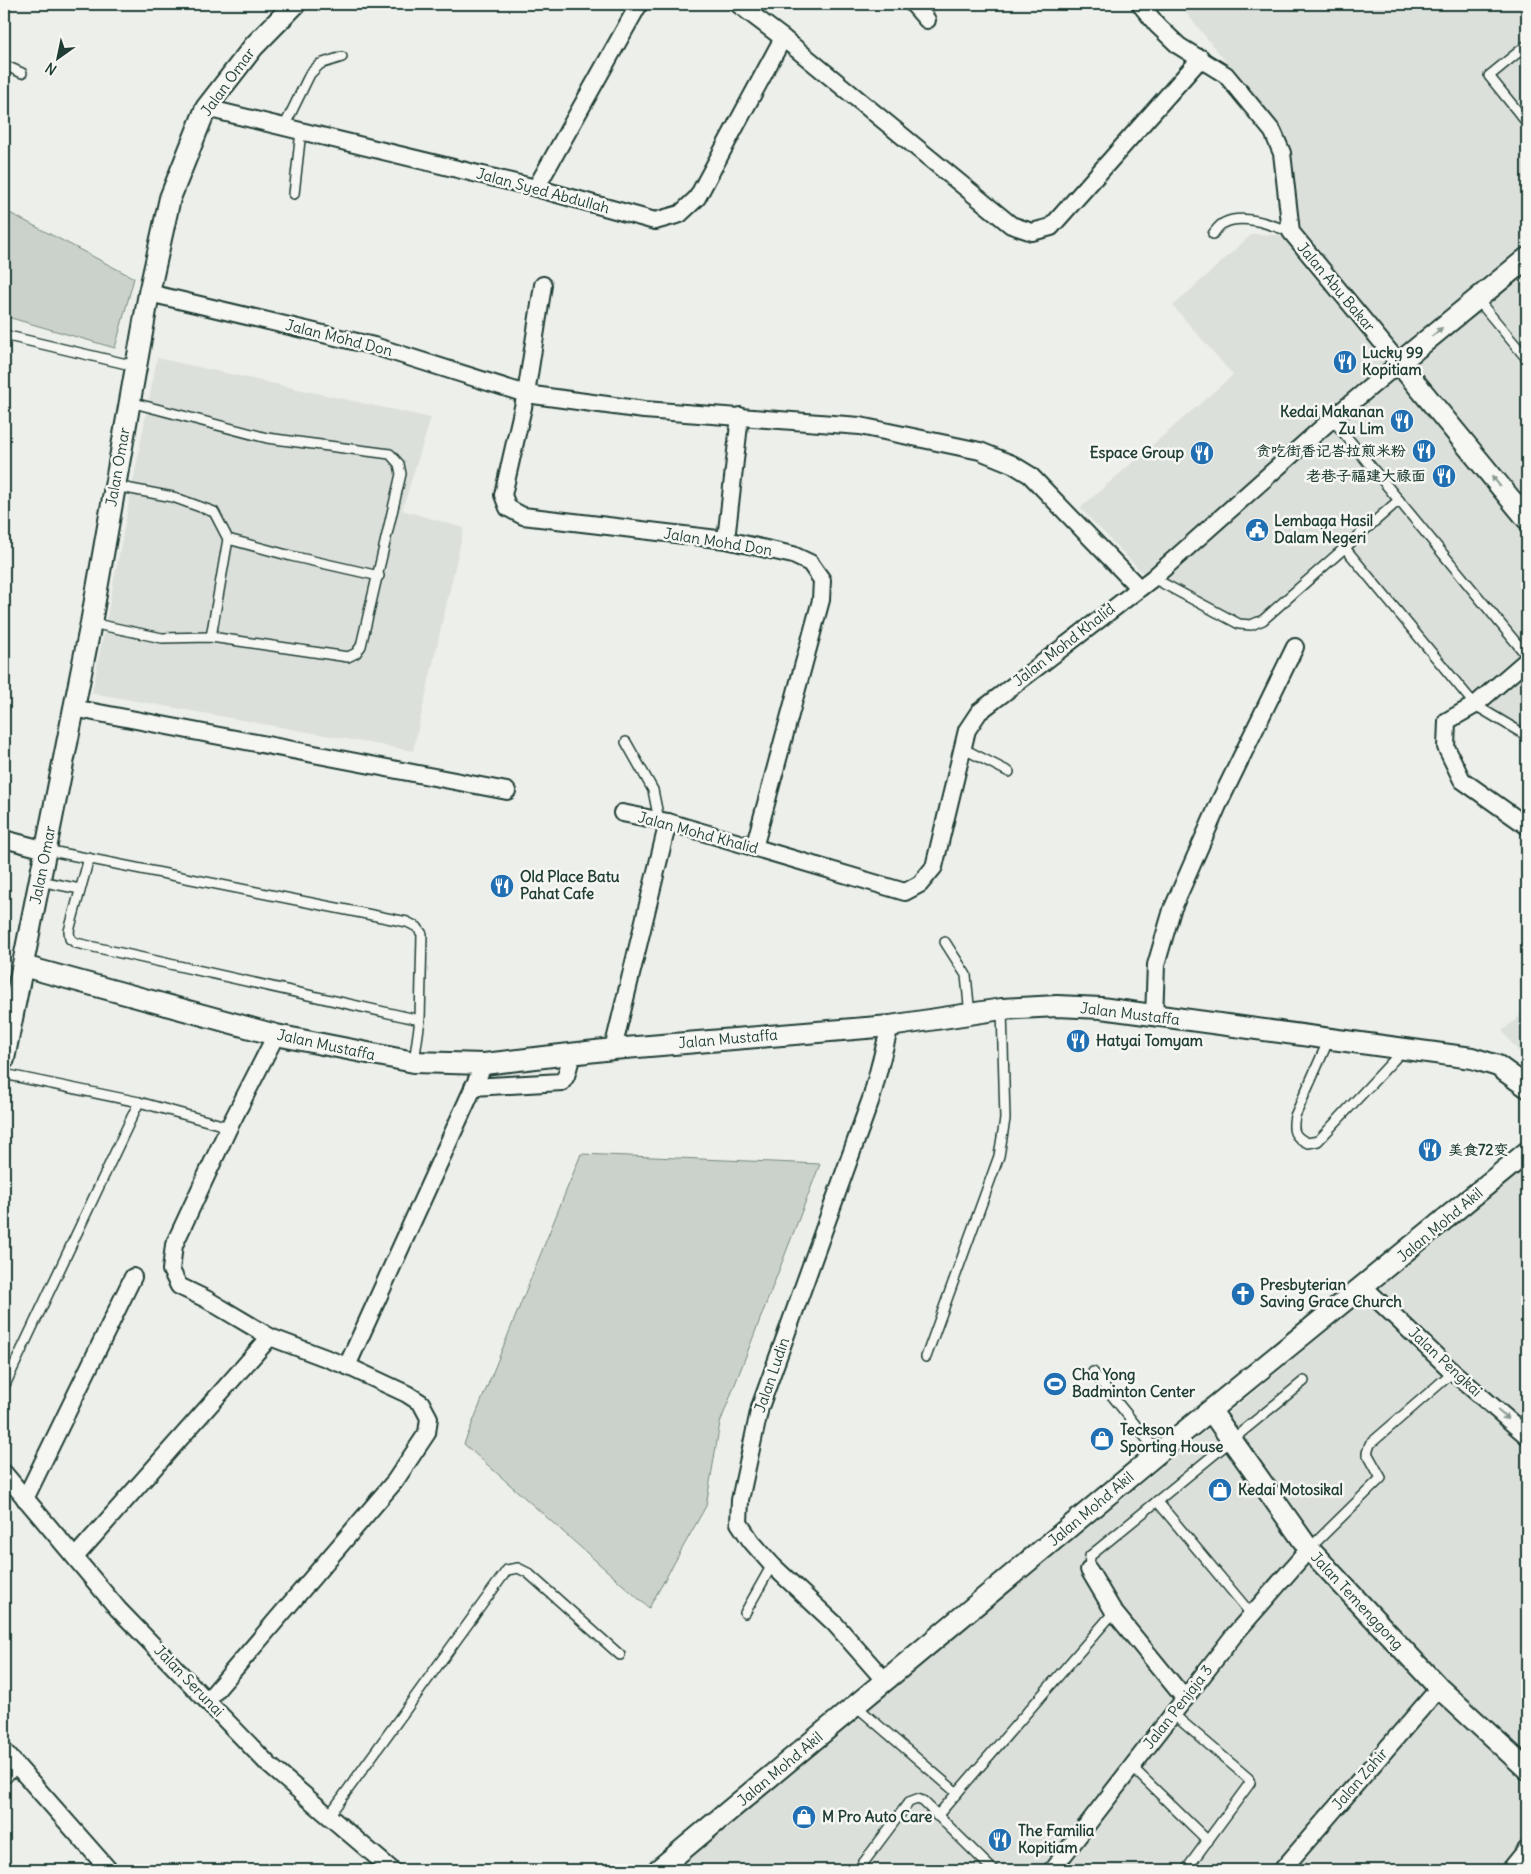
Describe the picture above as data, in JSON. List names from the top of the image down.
{
  "streets": {
    "street": [
      "Jalan Omar",
      "Jalan Syed Abdullah",
      "Jalan Abu Bakar",
      "Jalan Mohd Don",
      "Jalan Mohd Khalid",
      "Jalan Mustaffa",
      "Jalan Mohd Akil",
      "Jalan Pengkai",
      "Jalan Ludin",
      "Jalan Temenggong",
      "Jalan Serunai",
      "Jalan Penjaja 3",
      "Jalan Zahir"
    ]
  },
  "crossings": [
    ["Jalan Omar", "Jalan Syed Abdullah"],
    ["Jalan Omar", "Jalan Mohd Don"],
    ["Jalan Omar", "Jalan Mustaffa"],
    ["Jalan Abu Bakar", "Jalan Mohd Khalid"],
    ["Jalan Mohd Don", "Jalan Mohd Khalid"],
    ["Jalan Mustaffa", "Jalan Ludin"],
    ["Jalan Mohd Akil", "Jalan Pengkai"],
    ["Jalan Mohd Akil", "Jalan Ludin"],
    ["Jalan Mohd Akil", "Jalan Temenggong"],
    ["Jalan Temenggong", "Jalan Penjaja 3"],
    ["Jalan Temenggong", "Jalan Zahir"]
  ],
  "one_way": ["Jalan Pengkai"],
  "places": {
    "restaurant": [
      "Lucky 99 Kopitiam",
      "Kedai Makanan Zu Lim",
      "贪吃街香记峇拉煎米粉",
      "Espace Group",
      "老巷子福建大禄面",
      "Old Place Batu Pahat Cafe",
      "Hatyai Tomyam",
      "美食72变",
      "The Familia Kopitiam"
    ],
    "public building": ["Lembaga Hasil Dalam Negeri"],
    "church": ["Presbyterian Saving Grace Church"],
    "sports": ["Cha Yong Badminton Center"],
    "shop": ["Teckson Sporting House", "Kedai Motosikal", "M Pro Auto Care"]
  },
  "north": "bottom left"
}
